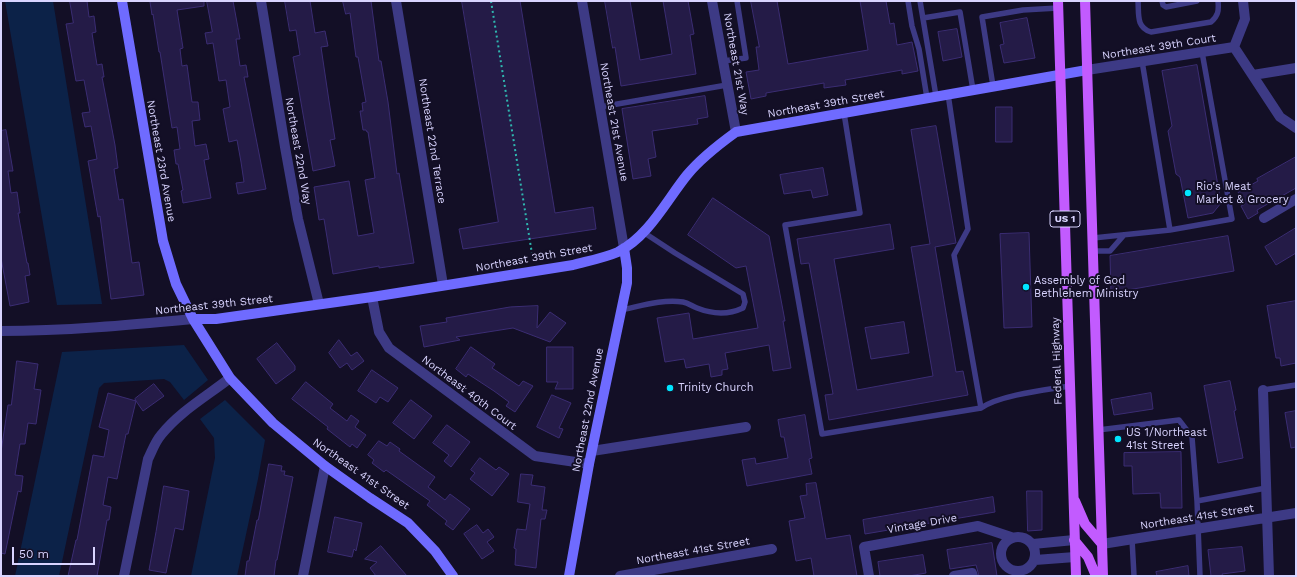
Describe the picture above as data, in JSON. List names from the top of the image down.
{
  "streets": {
    "main road": ["US 1", "Federal Highway"],
    "street": [
      "Northeast 39th Court",
      "Northeast 21st Way",
      "Northeast 39th Street",
      "Northeast 21st Avenue",
      "Northeast 22nd Terrace",
      "Northeast 22nd Way",
      "Northeast 23rd Avenue",
      "Northeast 40th Court",
      "Northeast 22nd Avenue",
      "Northeast 41st Street",
      "Vintage Drive"
    ]
  },
  "crossings": [
    ["Northeast 39th Court", "Northeast 39th Street"],
    ["Northeast 39th Court", "US 1"],
    ["Northeast 21st Way", "Northeast 39th Street"],
    ["Northeast 39th Street", "Northeast 21st Avenue"],
    ["Northeast 39th Street", "Northeast 22nd Terrace"],
    ["Northeast 39th Street", "Northeast 22nd Way"],
    ["Northeast 39th Street", "Northeast 23rd Avenue"],
    ["Northeast 39th Street", "US 1"],
    ["Northeast 39th Street", "Federal Highway"],
    ["Northeast 39th Street", "Northeast 40th Court"],
    ["Northeast 39th Street", "Northeast 22nd Avenue"],
    ["Northeast 39th Street", "Northeast 41st Street"],
    ["Northeast 21st Avenue", "Northeast 22nd Avenue"],
    ["Northeast 23rd Avenue", "Northeast 41st Street"],
    ["US 1", "Northeast 41st Street"],
    ["Northeast 40th Court", "Northeast 22nd Avenue"]
  ],
  "places": [
    "Rio's Meat Market & Grocery",
    "Assembly of God Bethlehem Ministry",
    "Trinity Church",
    "US 1/Northeast 41st Street"
  ],
  "scale_bar": "50 m"
}
